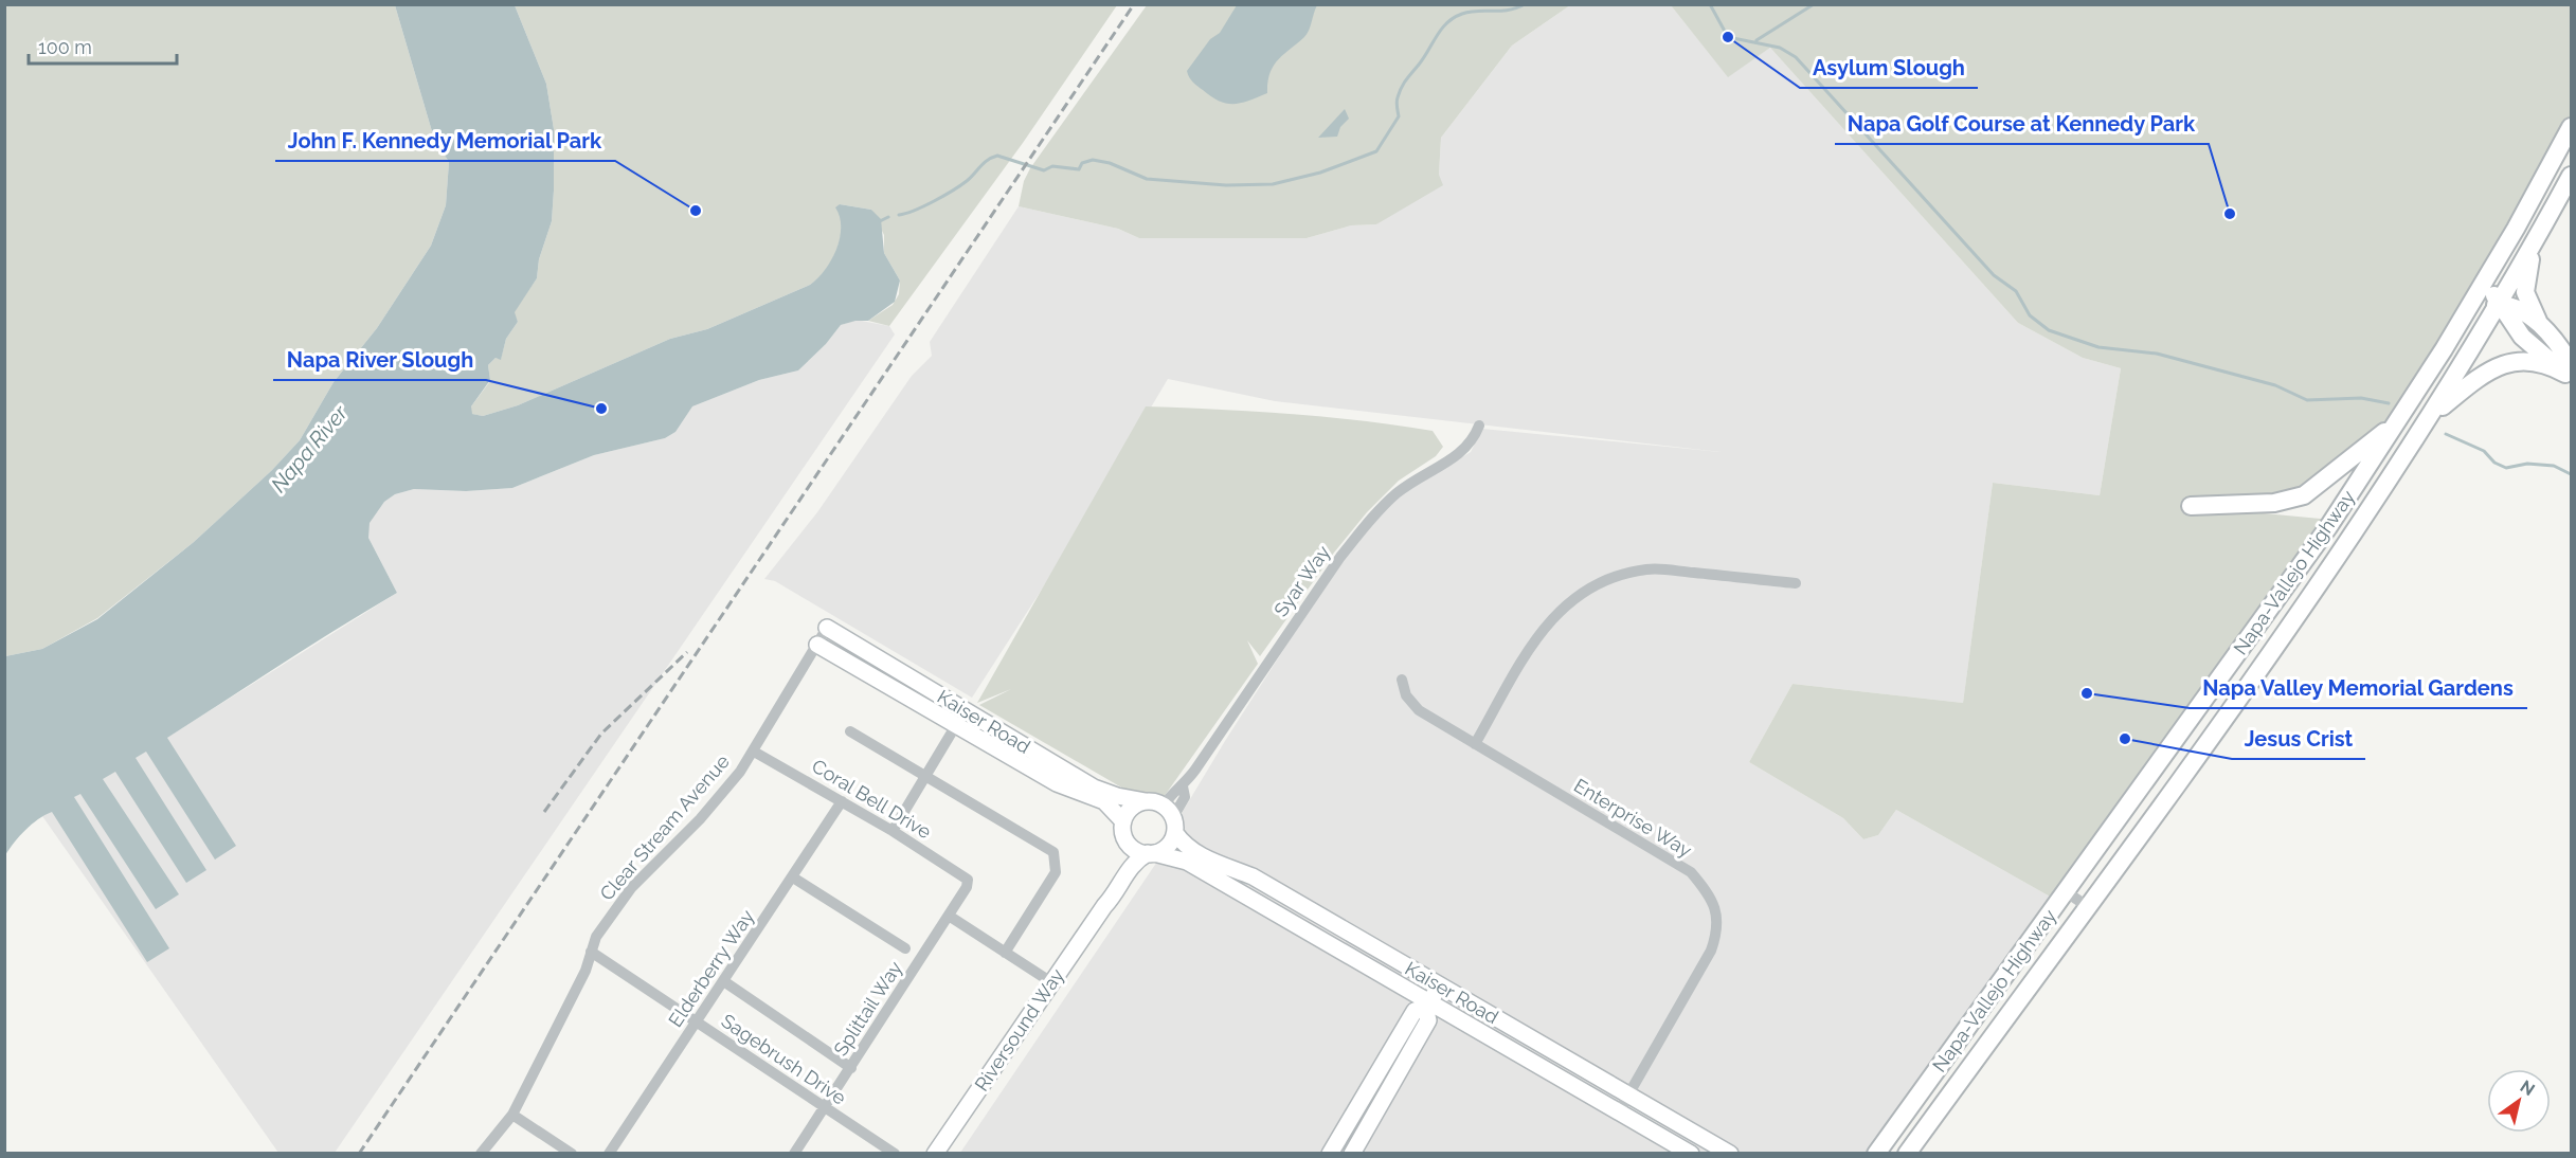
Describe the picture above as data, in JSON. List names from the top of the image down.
{
  "streets": {
    "main road": ["Napa-Vallejo Highway"],
    "street": [
      "Syar Way",
      "Kaiser Road",
      "Coral Bell Drive",
      "Enterprise Way",
      "Clear Stream Avenue",
      "Elderberry Way",
      "Splittail Way",
      "Riversound Way",
      "Sagebrush Drive"
    ]
  },
  "crossings": [
    ["Syar Way", "Kaiser Road"],
    ["Syar Way", "Riversound Way"],
    ["Kaiser Road", "Enterprise Way"],
    ["Kaiser Road", "Clear Stream Avenue"],
    ["Kaiser Road", "Riversound Way"],
    ["Coral Bell Drive", "Clear Stream Avenue"],
    ["Coral Bell Drive", "Elderberry Way"],
    ["Coral Bell Drive", "Splittail Way"],
    ["Clear Stream Avenue", "Sagebrush Drive"],
    ["Elderberry Way", "Sagebrush Drive"],
    ["Splittail Way", "Sagebrush Drive"]
  ],
  "water": ["Napa River"],
  "places": [
    "Asylum Slough",
    "John F. Kennedy Memorial Park",
    "Napa Golf Course at Kennedy Park",
    "Napa River Slough",
    "Napa Valley Memorial Gardens",
    "Jesus Crist"
  ],
  "scale_bar": "100 m",
  "north": "top right"
}
